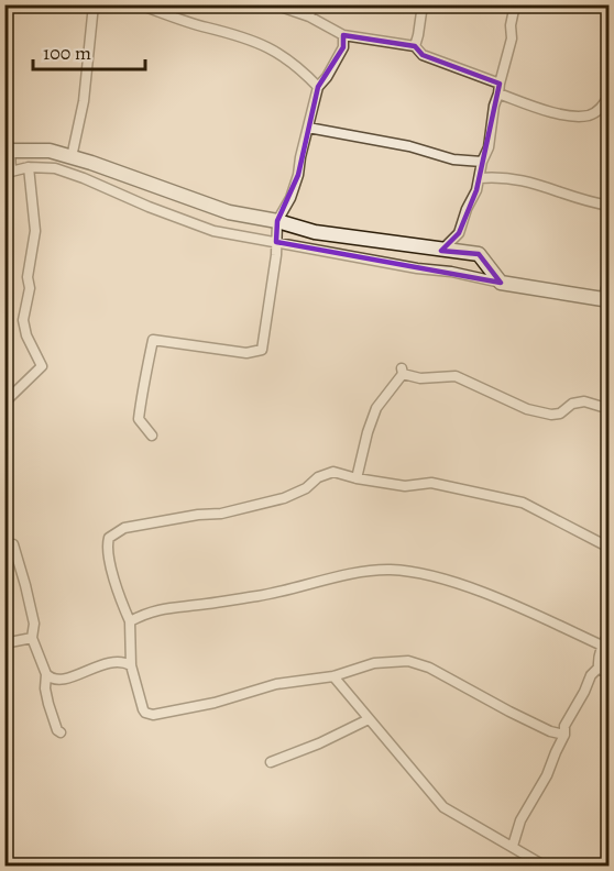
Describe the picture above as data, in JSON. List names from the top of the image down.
{
  "scale_bar": "100 m"
}
